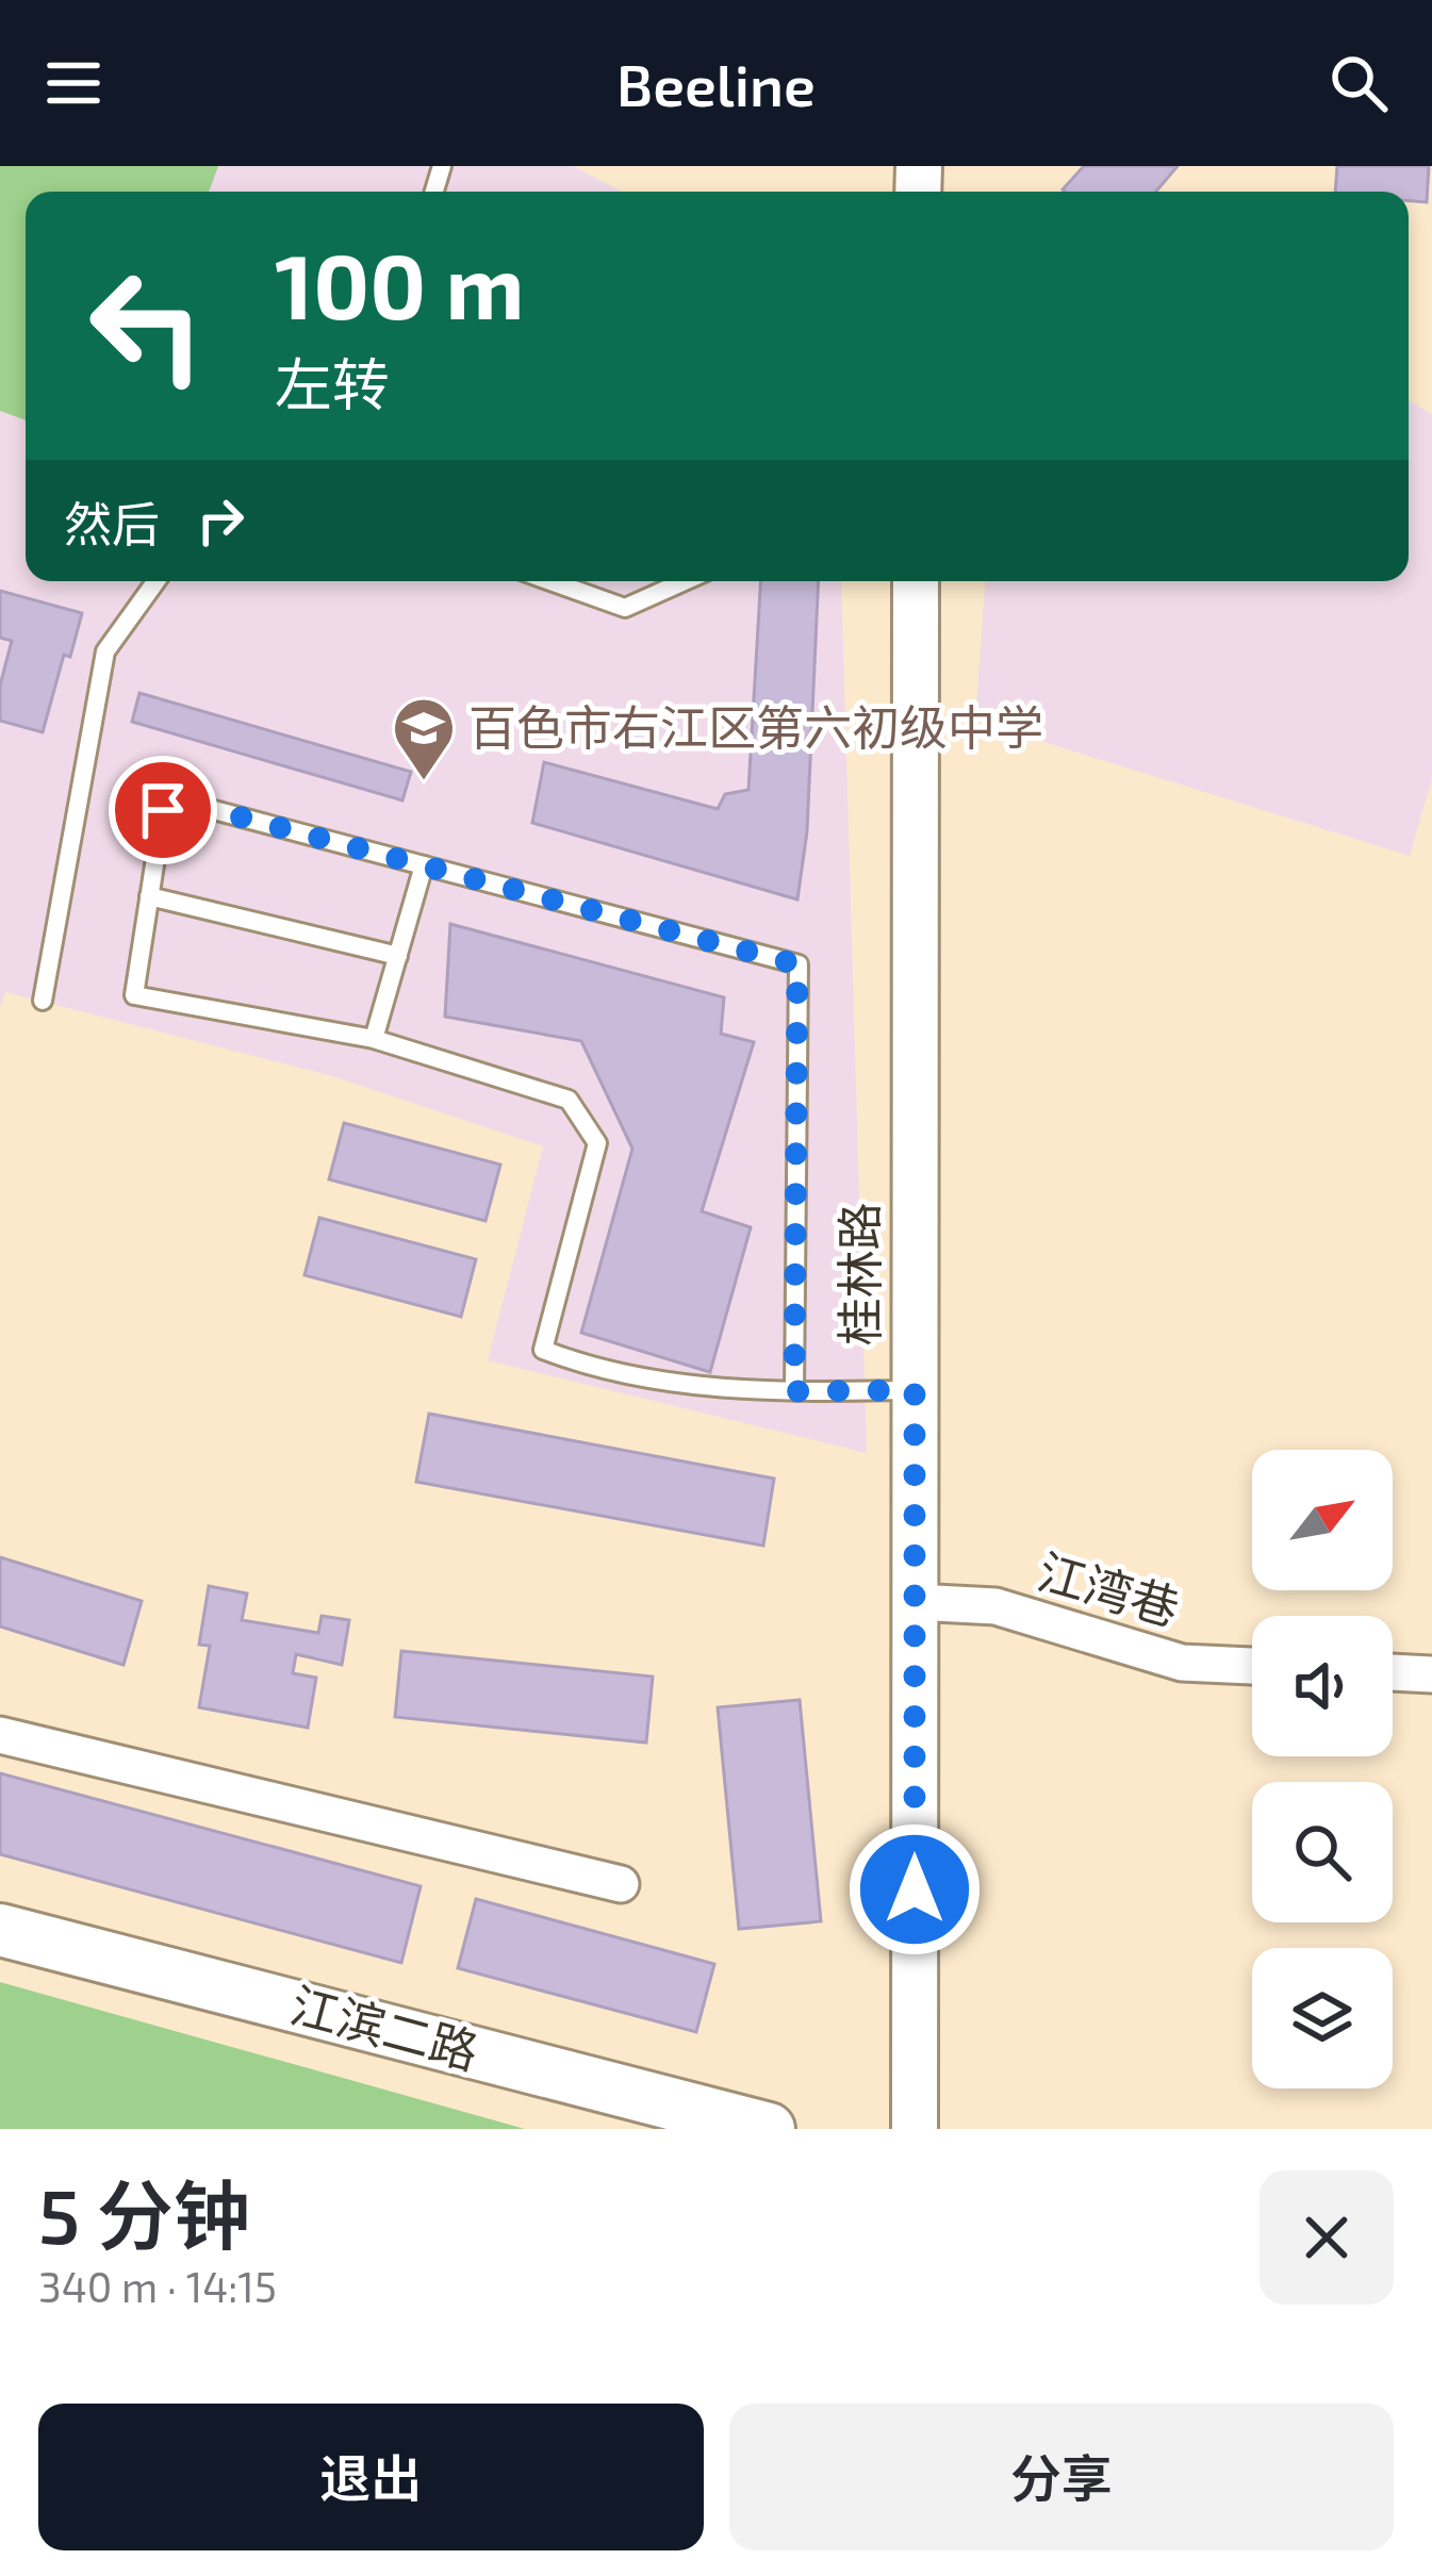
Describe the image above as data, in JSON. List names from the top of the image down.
{
  "streets": {
    "main road": ["江滨二路"],
    "street": ["桂林路", "江湾巷"]
  },
  "crossings": [
    ["桂林路", "江湾巷"]
  ],
  "places": {
    "school or university": ["百色市右江区第六初级中学"]
  },
  "north": "top right",
  "page": {
    "header": "Beeline",
    "turn": ["100 m", "左转"],
    "then": "然后",
    "heading": ["5 分钟", "340 m · 14:15"],
    "buttons": ["退出", "分享"]
  }
}
